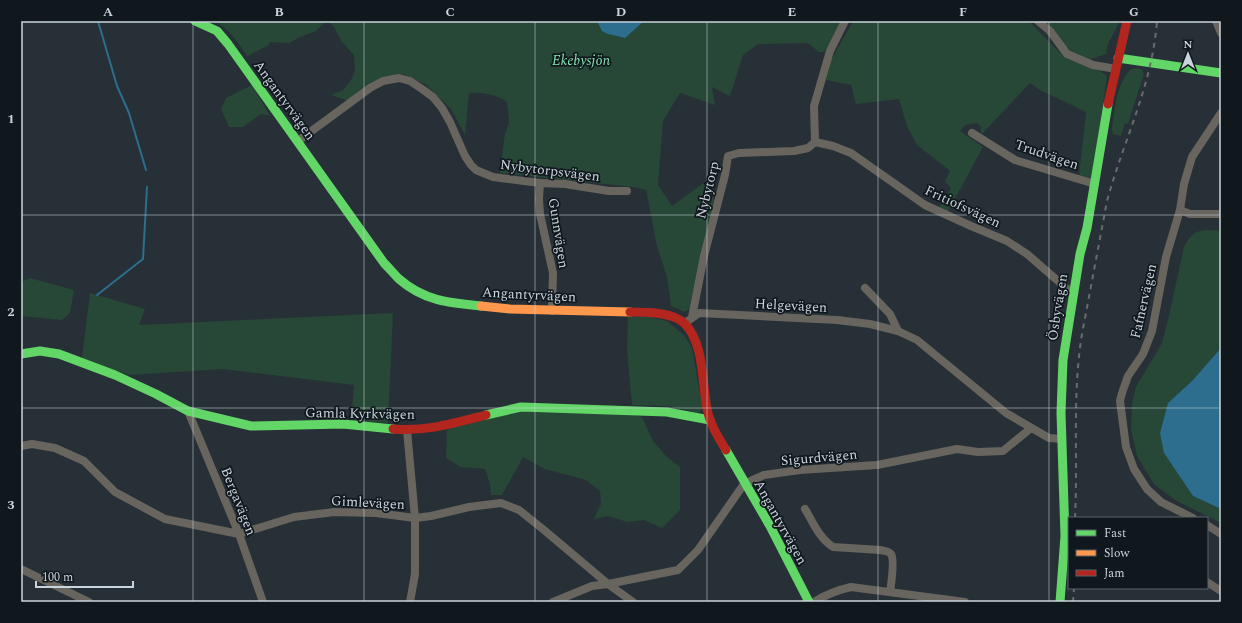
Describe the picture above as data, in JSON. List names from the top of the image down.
{
  "streets": {
    "street": [
      "Angantyrvägen",
      "Trudvägen",
      "Nybytorpsvägen",
      "Nybytorp",
      "Fritiofsvägen",
      "Gunnvägen",
      "Fafnervägen",
      "Helgevägen",
      "Ösbyvägen",
      "Gamla Kyrkvägen",
      "Sigurdvägen",
      "Bergavägen",
      "Gimlevägen"
    ]
  },
  "crossings": [
    ["Angantyrvägen", "Nybytorpsvägen"],
    ["Angantyrvägen", "Gunnvägen"],
    ["Angantyrvägen", "Gamla Kyrkvägen"],
    ["Angantyrvägen", "Sigurdvägen"],
    ["Trudvägen", "Ösbyvägen"],
    ["Nybytorpsvägen", "Gunnvägen"],
    ["Nybytorp", "Fritiofsvägen"],
    ["Nybytorp", "Helgevägen"],
    ["Fritiofsvägen", "Ösbyvägen"],
    ["Helgevägen", "Ösbyvägen"],
    ["Helgevägen", "Sigurdvägen"],
    ["Gamla Kyrkvägen", "Bergavägen"],
    ["Bergavägen", "Gimlevägen"]
  ],
  "parks": ["Ekebysjön"],
  "legend": ["Fast", "Slow", "Jam"],
  "scale_bar": "100 m",
  "north": "top",
  "grid": {
    "columns": [
      "A",
      "B",
      "C",
      "D",
      "E",
      "F",
      "G"
    ],
    "rows": ["1", "2", "3"]
  }
}
